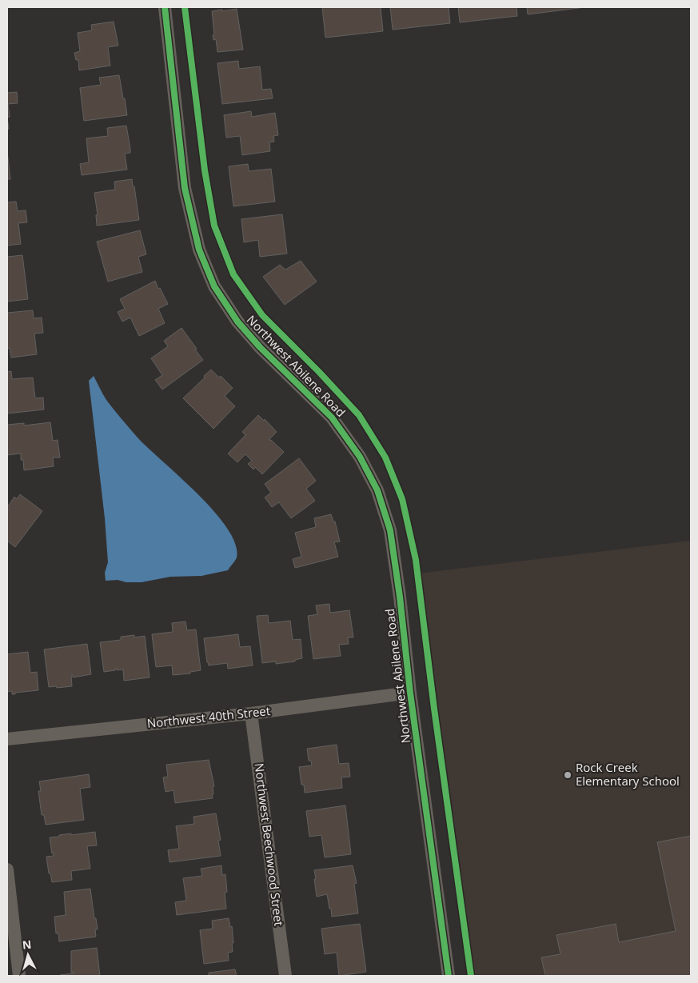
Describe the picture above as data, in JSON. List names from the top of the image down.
{
  "streets": {
    "street": ["Northwest Abilene Road", "Northwest 40th Street", "Northwest Beechwood Street"]
  },
  "crossings": [
    ["Northwest Abilene Road", "Northwest 40th Street"],
    ["Northwest 40th Street", "Northwest Beechwood Street"]
  ],
  "places": ["Rock Creek Elementary School"],
  "north": "top"
}
